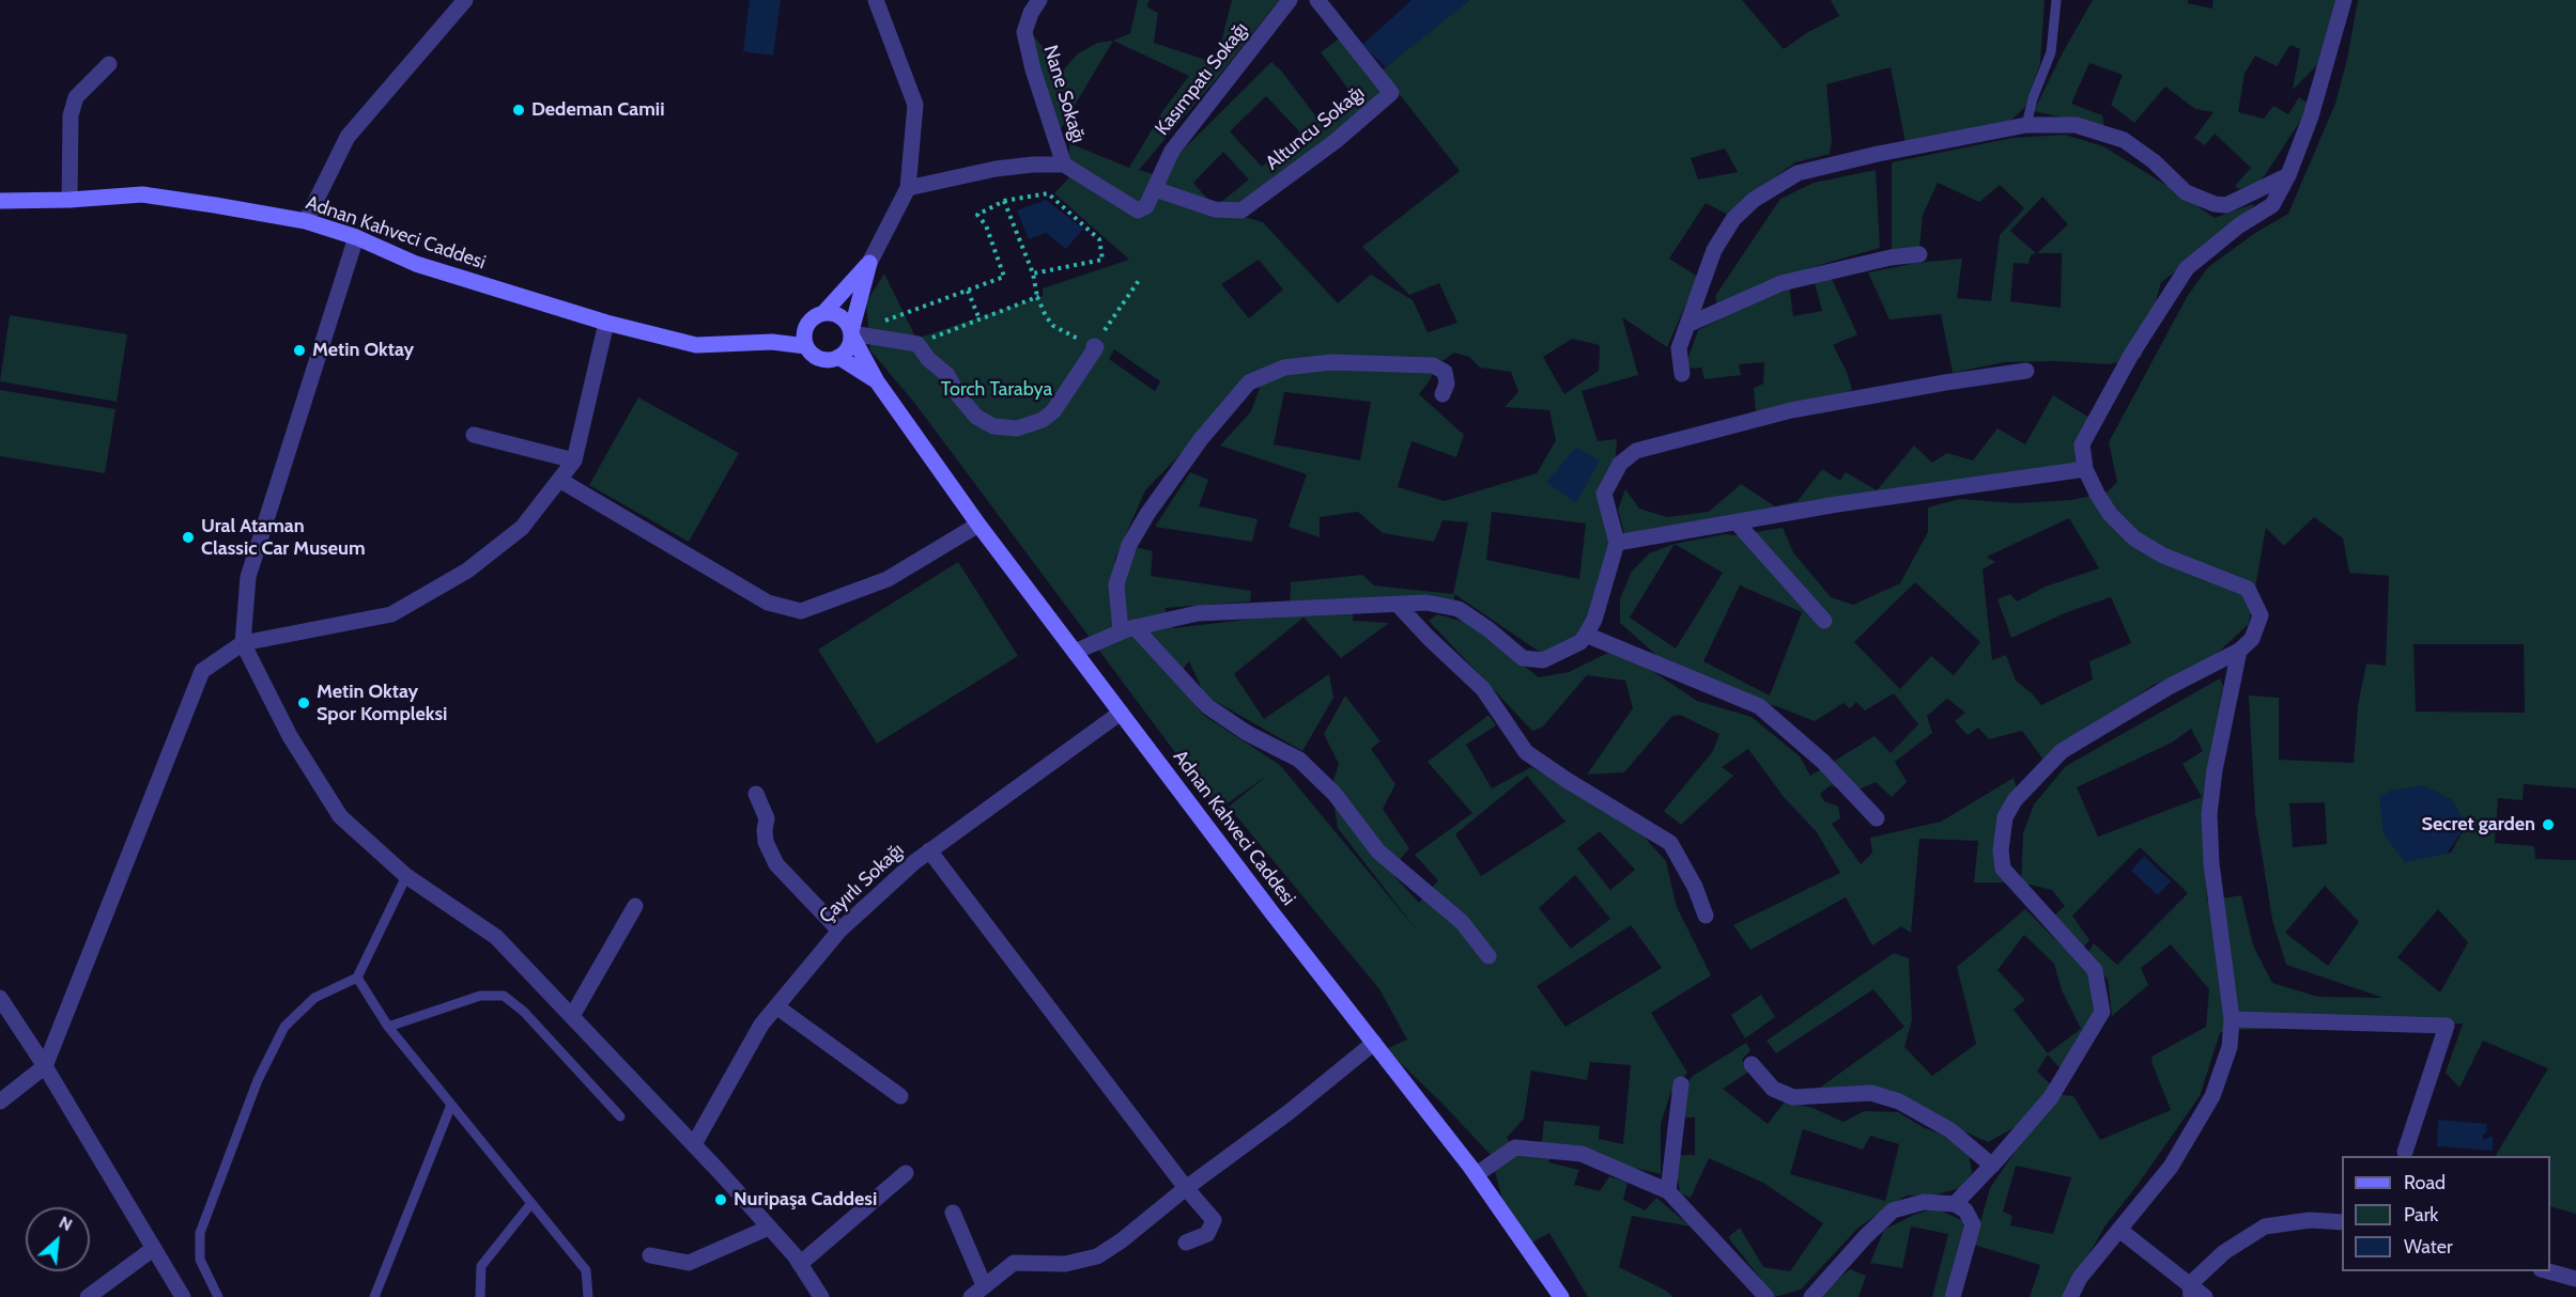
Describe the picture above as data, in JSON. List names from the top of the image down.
{
  "streets": {
    "main road": ["Adnan Kahveci Caddesi"],
    "street": [
      "Kasımpatı Sokağı",
      "Nane Sokağı",
      "Altuncu Sokağı",
      "Çayırlı Sokağı"
    ]
  },
  "crossings": [
    ["Kasımpatı Sokağı", "Nane Sokağı"],
    ["Kasımpatı Sokağı", "Altuncu Sokağı"],
    ["Adnan Kahveci Caddesi", "Çayırlı Sokağı"]
  ],
  "parks": ["Torch Tarabya"],
  "places": [
    "Dedeman Camii",
    "Metin Oktay",
    "Ural Ataman Classic Car Museum",
    "Metin Oktay Spor Kompleksi",
    "Secret garden",
    "Nuripaşa Caddesi"
  ],
  "legend": ["Road", "Park", "Water"],
  "north": "top right"
}
